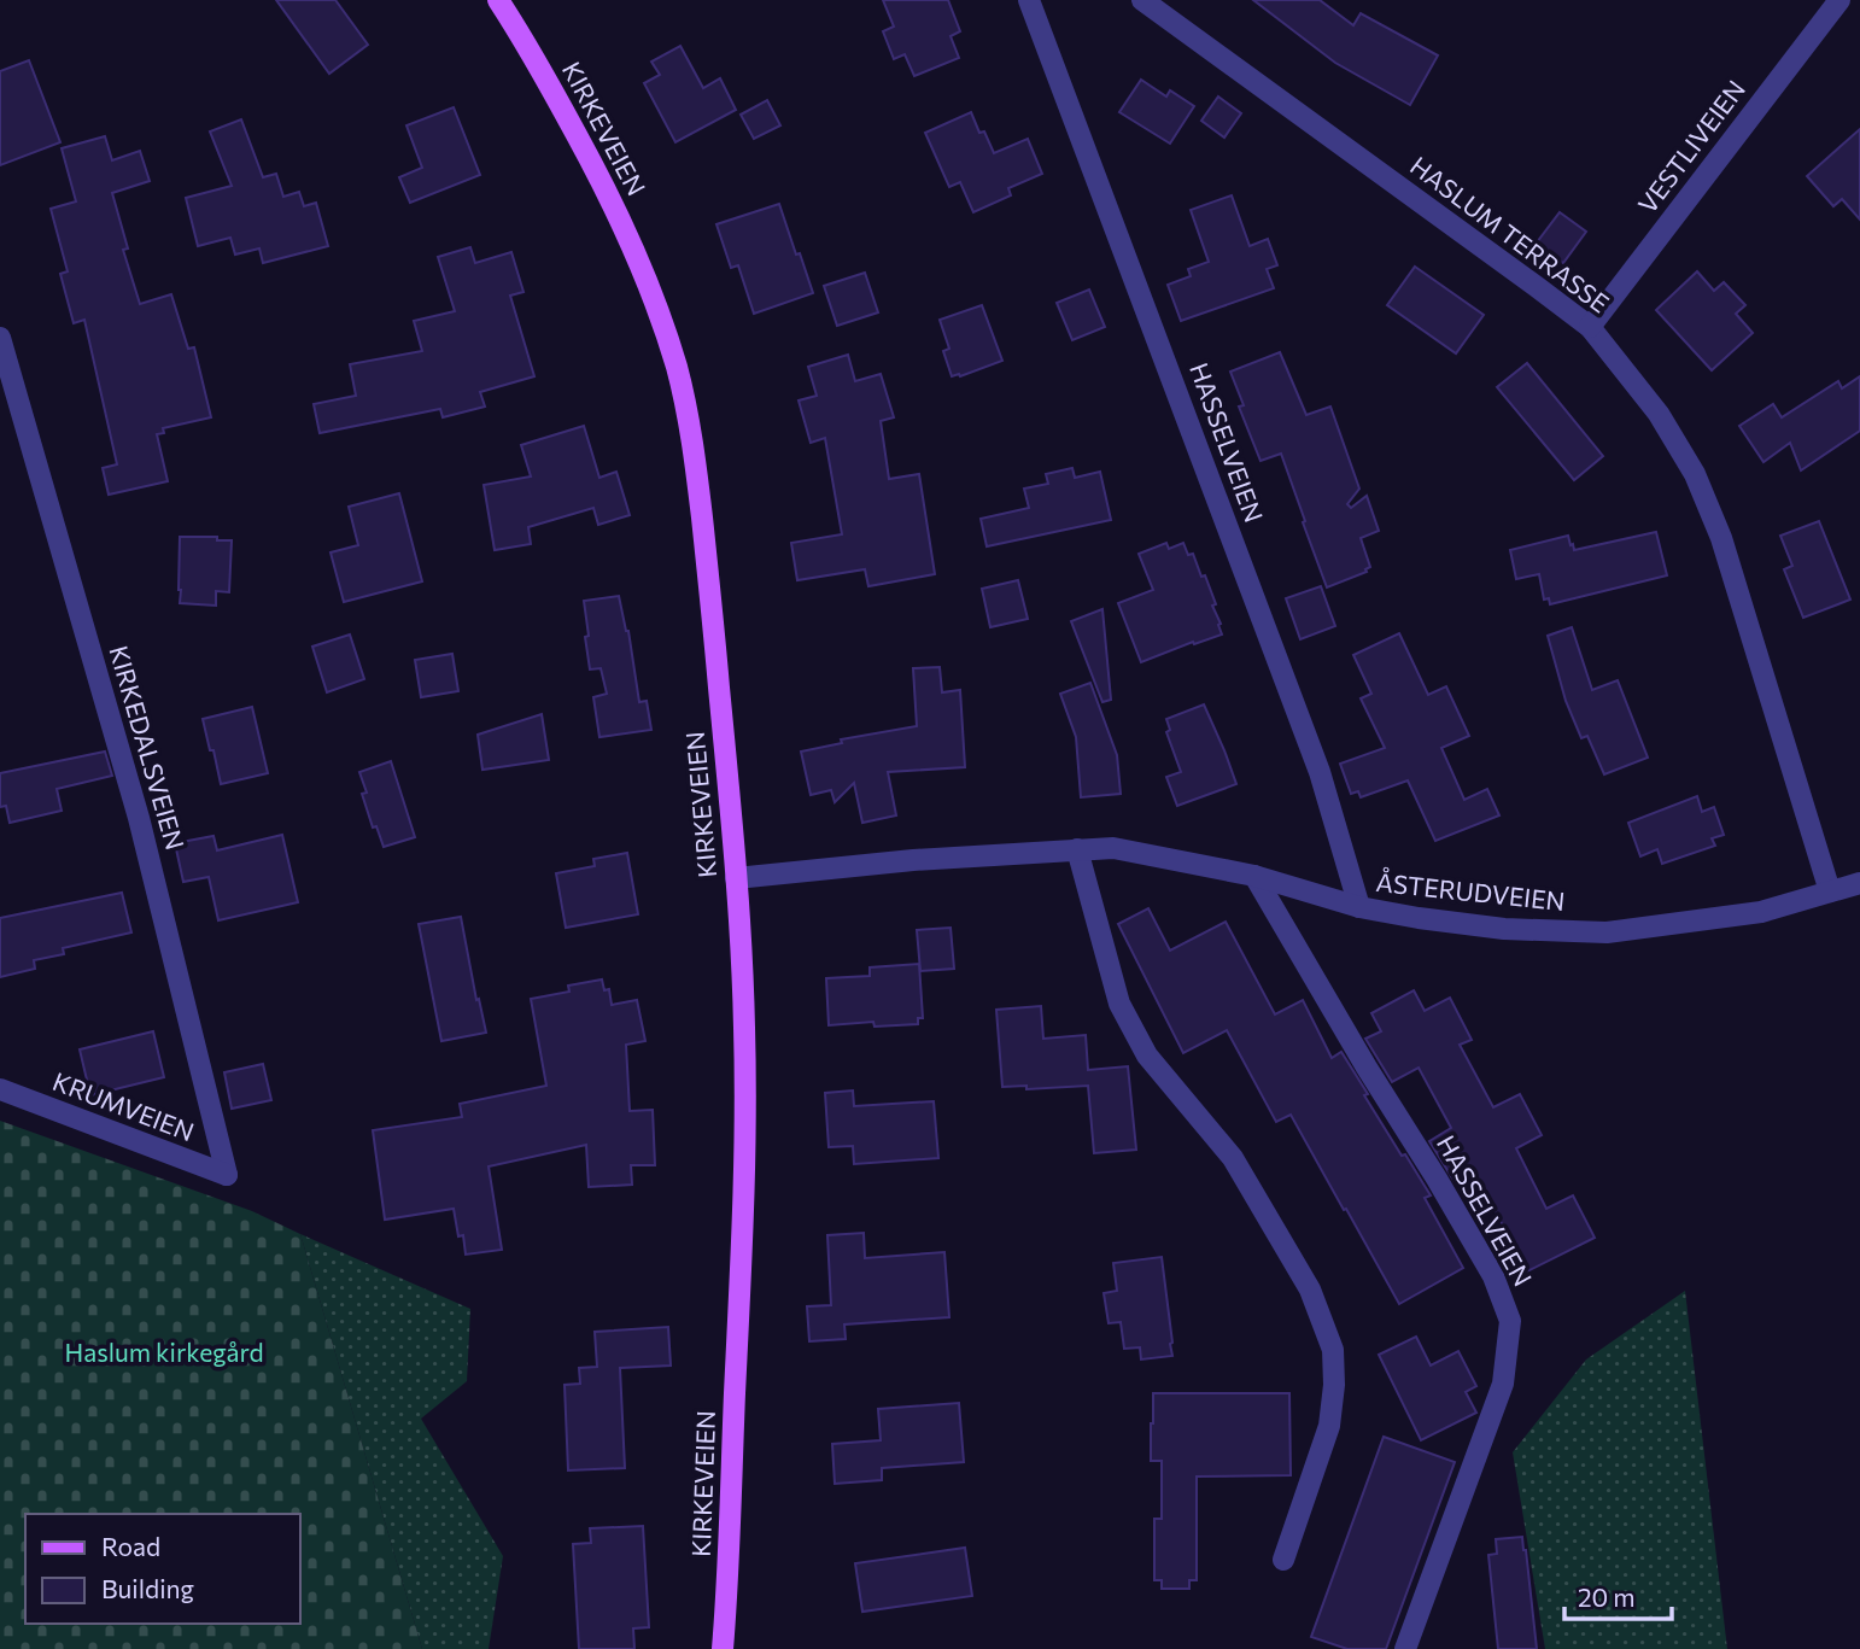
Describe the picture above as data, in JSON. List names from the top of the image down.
{
  "streets": {
    "main road": ["KIRKEVEIEN"],
    "street": [
      "VESTLIVEIEN",
      "HASLUM TERRASSE",
      "HASSELVEIEN",
      "KIRKEDALSVEIEN",
      "ÅSTERUDVEIEN",
      "KRUMVEIEN"
    ]
  },
  "crossings": [
    ["KIRKEVEIEN", "ÅSTERUDVEIEN"],
    ["VESTLIVEIEN", "HASLUM TERRASSE"],
    ["HASLUM TERRASSE", "ÅSTERUDVEIEN"],
    ["HASSELVEIEN", "ÅSTERUDVEIEN"],
    ["KIRKEDALSVEIEN", "KRUMVEIEN"]
  ],
  "parks": ["Haslum kirkegård"],
  "legend": ["Road", "Building"],
  "scale_bar": "20 m"
}
